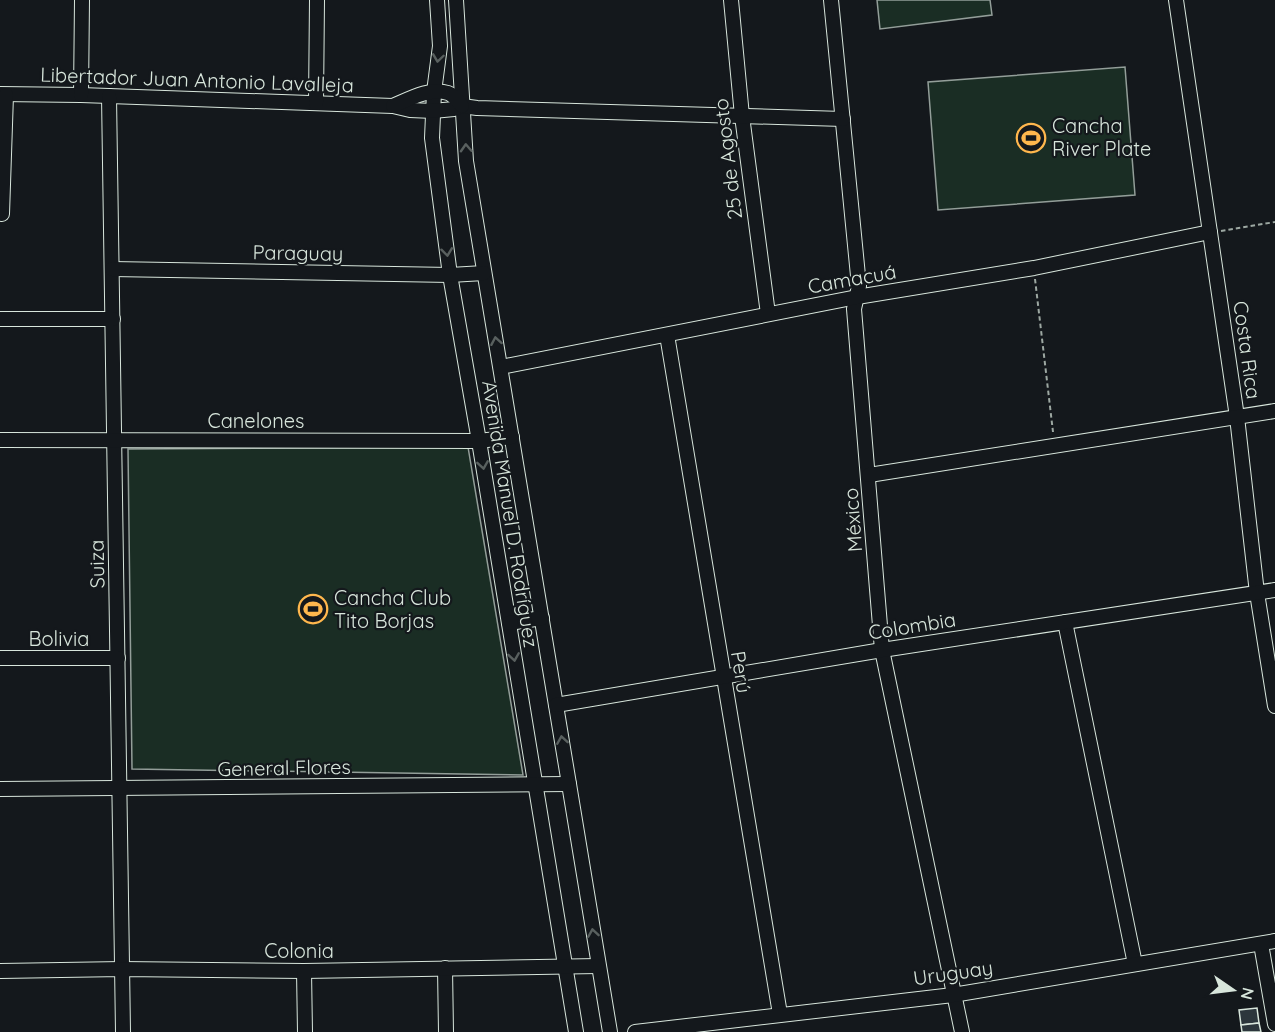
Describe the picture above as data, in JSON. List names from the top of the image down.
{
  "streets": {
    "street": [
      "Libertador Juan Antonio Lavalleja",
      "25 de Agosto",
      "Paraguay",
      "Camacuá",
      "Costa Rica",
      "Canelones",
      "Avenida Manuel D. Rodríguez",
      "México",
      "Suiza",
      "Colombia",
      "Bolivia",
      "Perú",
      "General Flores",
      "Colonia",
      "Uruguay"
    ]
  },
  "crossings": [
    ["Libertador Juan Antonio Lavalleja", "25 de Agosto"],
    ["Libertador Juan Antonio Lavalleja", "Avenida Manuel D. Rodríguez"],
    ["Libertador Juan Antonio Lavalleja", "México"],
    ["Libertador Juan Antonio Lavalleja", "Suiza"],
    ["25 de Agosto", "Camacuá"],
    ["Paraguay", "Avenida Manuel D. Rodríguez"],
    ["Paraguay", "Suiza"],
    ["Camacuá", "Costa Rica"],
    ["Camacuá", "Avenida Manuel D. Rodríguez"],
    ["Camacuá", "México"],
    ["Camacuá", "Perú"],
    ["Costa Rica", "Colombia"],
    ["Canelones", "Avenida Manuel D. Rodríguez"],
    ["Canelones", "Suiza"],
    ["Avenida Manuel D. Rodríguez", "Colombia"],
    ["Avenida Manuel D. Rodríguez", "General Flores"],
    ["Avenida Manuel D. Rodríguez", "Colonia"],
    ["México", "Colombia"],
    ["México", "Uruguay"],
    ["Suiza", "Bolivia"],
    ["Suiza", "General Flores"],
    ["Suiza", "Colonia"],
    ["Colombia", "Perú"],
    ["Perú", "Uruguay"]
  ],
  "places": {
    "sports": ["Cancha River Plate", "Cancha Club Tito Borjas"]
  },
  "north": "right"
}
